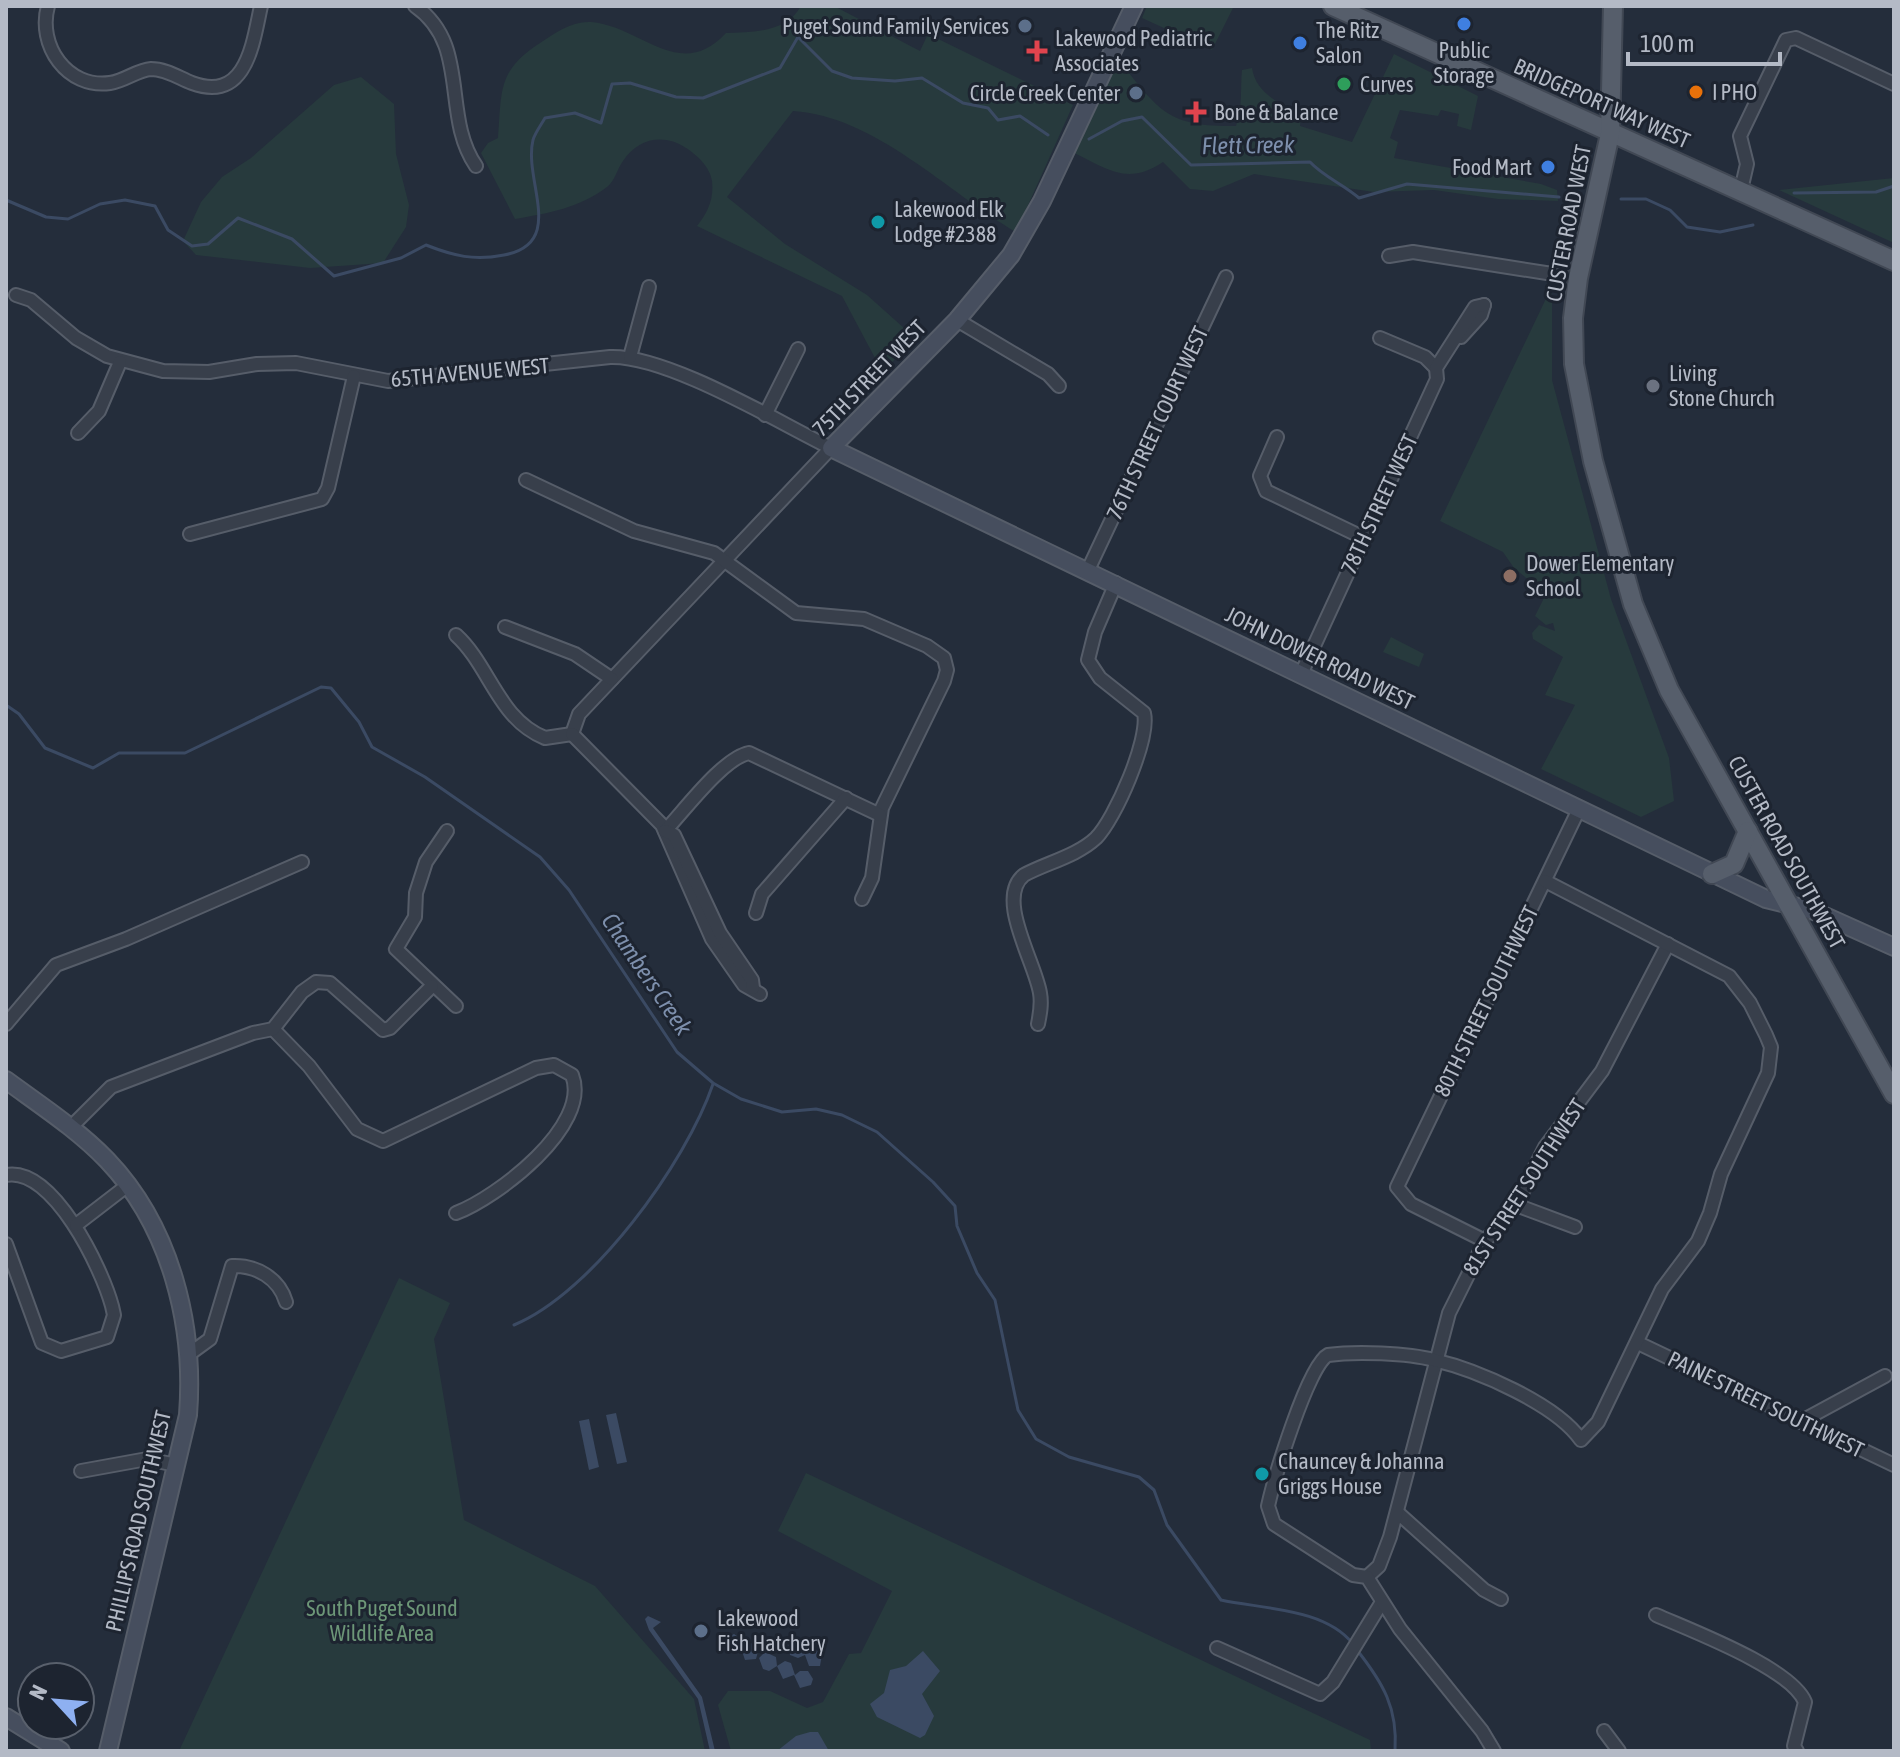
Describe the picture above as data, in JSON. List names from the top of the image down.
{
  "streets": {
    "main road": ["BRIDGEPORT WAY WEST", "CUSTER ROAD WEST", "CUSTER ROAD SOUTHWEST"],
    "street": [
      "65TH AVENUE WEST",
      "75TH STREET WEST",
      "76TH STREET COURT WEST",
      "78TH STREET WEST",
      "JOHN DOWER ROAD WEST",
      "80TH STREET SOUTHWEST",
      "81ST STREET SOUTHWEST",
      "PAINE STREET SOUTHWEST",
      "PHILLIPS ROAD SOUTHWEST"
    ]
  },
  "crossings": [
    ["BRIDGEPORT WAY WEST", "CUSTER ROAD WEST"],
    ["CUSTER ROAD WEST", "CUSTER ROAD SOUTHWEST"],
    ["65TH AVENUE WEST", "75TH STREET WEST"],
    ["65TH AVENUE WEST", "JOHN DOWER ROAD WEST"],
    ["75TH STREET WEST", "JOHN DOWER ROAD WEST"],
    ["76TH STREET COURT WEST", "JOHN DOWER ROAD WEST"],
    ["78TH STREET WEST", "JOHN DOWER ROAD WEST"],
    ["JOHN DOWER ROAD WEST", "CUSTER ROAD SOUTHWEST"],
    ["JOHN DOWER ROAD WEST", "80TH STREET SOUTHWEST"],
    ["80TH STREET SOUTHWEST", "81ST STREET SOUTHWEST"]
  ],
  "water": ["Flett Creek", "Chambers Creek"],
  "parks": ["South Puget Sound Wildlife Area"],
  "places": {
    "other": [
      "Public Storage",
      "Puget Sound Family Services",
      "The Ritz Salon",
      "Curves",
      "I PHO",
      "Circle Creek Center",
      "Food Mart",
      "Lakewood Elk Lodge #2388",
      "Living Stone Church",
      "Dower Elementary School",
      "Chauncey & Johanna Griggs House",
      "Lakewood Fish Hatchery"
    ],
    "health": ["Lakewood Pediatric Associates", "Bone & Balance"]
  },
  "scale_bar": "100 m",
  "north": "top left"
}
